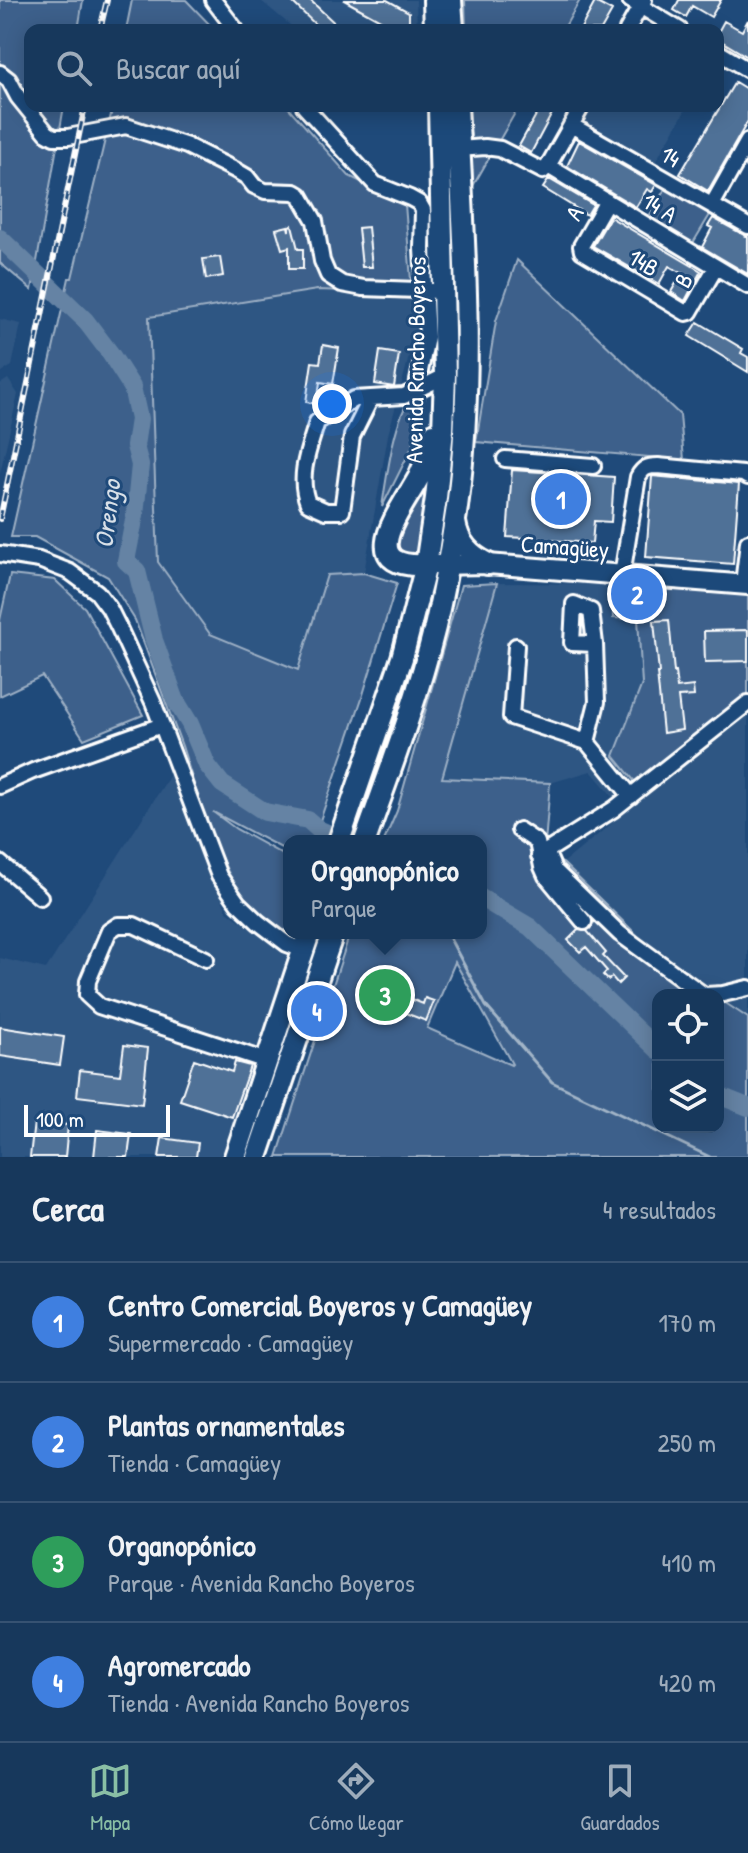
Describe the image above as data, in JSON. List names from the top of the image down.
{
  "streets": {
    "highway": ["Avenida Rancho Boyeros"],
    "main road": ["Camagüey"],
    "street": [
      "14",
      "14 A",
      "A",
      "14B",
      "B"
    ]
  },
  "crossings": [
    ["14 A", "A"],
    ["14 A", "B"],
    ["14 A", "Avenida Rancho Boyeros"],
    ["A", "14B"],
    ["14B", "B"],
    ["Avenida Rancho Boyeros", "Camagüey"]
  ],
  "water": ["Orengo"],
  "scale_bar": "100 m",
  "page": {
    "search": "Buscar aquí",
    "pins": [
      "1",
      "2",
      "3",
      "4"
    ],
    "popup": ["Organopónico", "Parque"],
    "scale": "100 m",
    "heading": ["Cerca", "4 resultados"],
    "list": [
      {
        "mark": "1",
        "name": "Centro Comercial Boyeros y Camagüey",
        "note": "Supermercado · Camagüey",
        "value": "170 m"
      },
      {
        "mark": "2",
        "name": "Plantas ornamentales",
        "note": "Tienda · Camagüey",
        "value": "250 m"
      },
      {
        "mark": "3",
        "name": "Organopónico",
        "note": "Parque · Avenida Rancho Boyeros",
        "value": "410 m"
      },
      {
        "mark": "4",
        "name": "Agromercado",
        "note": "Tienda · Avenida Rancho Boyeros",
        "value": "420 m"
      }
    ],
    "nav": ["Mapa", "Cómo llegar", "Guardados"]
  }
}
